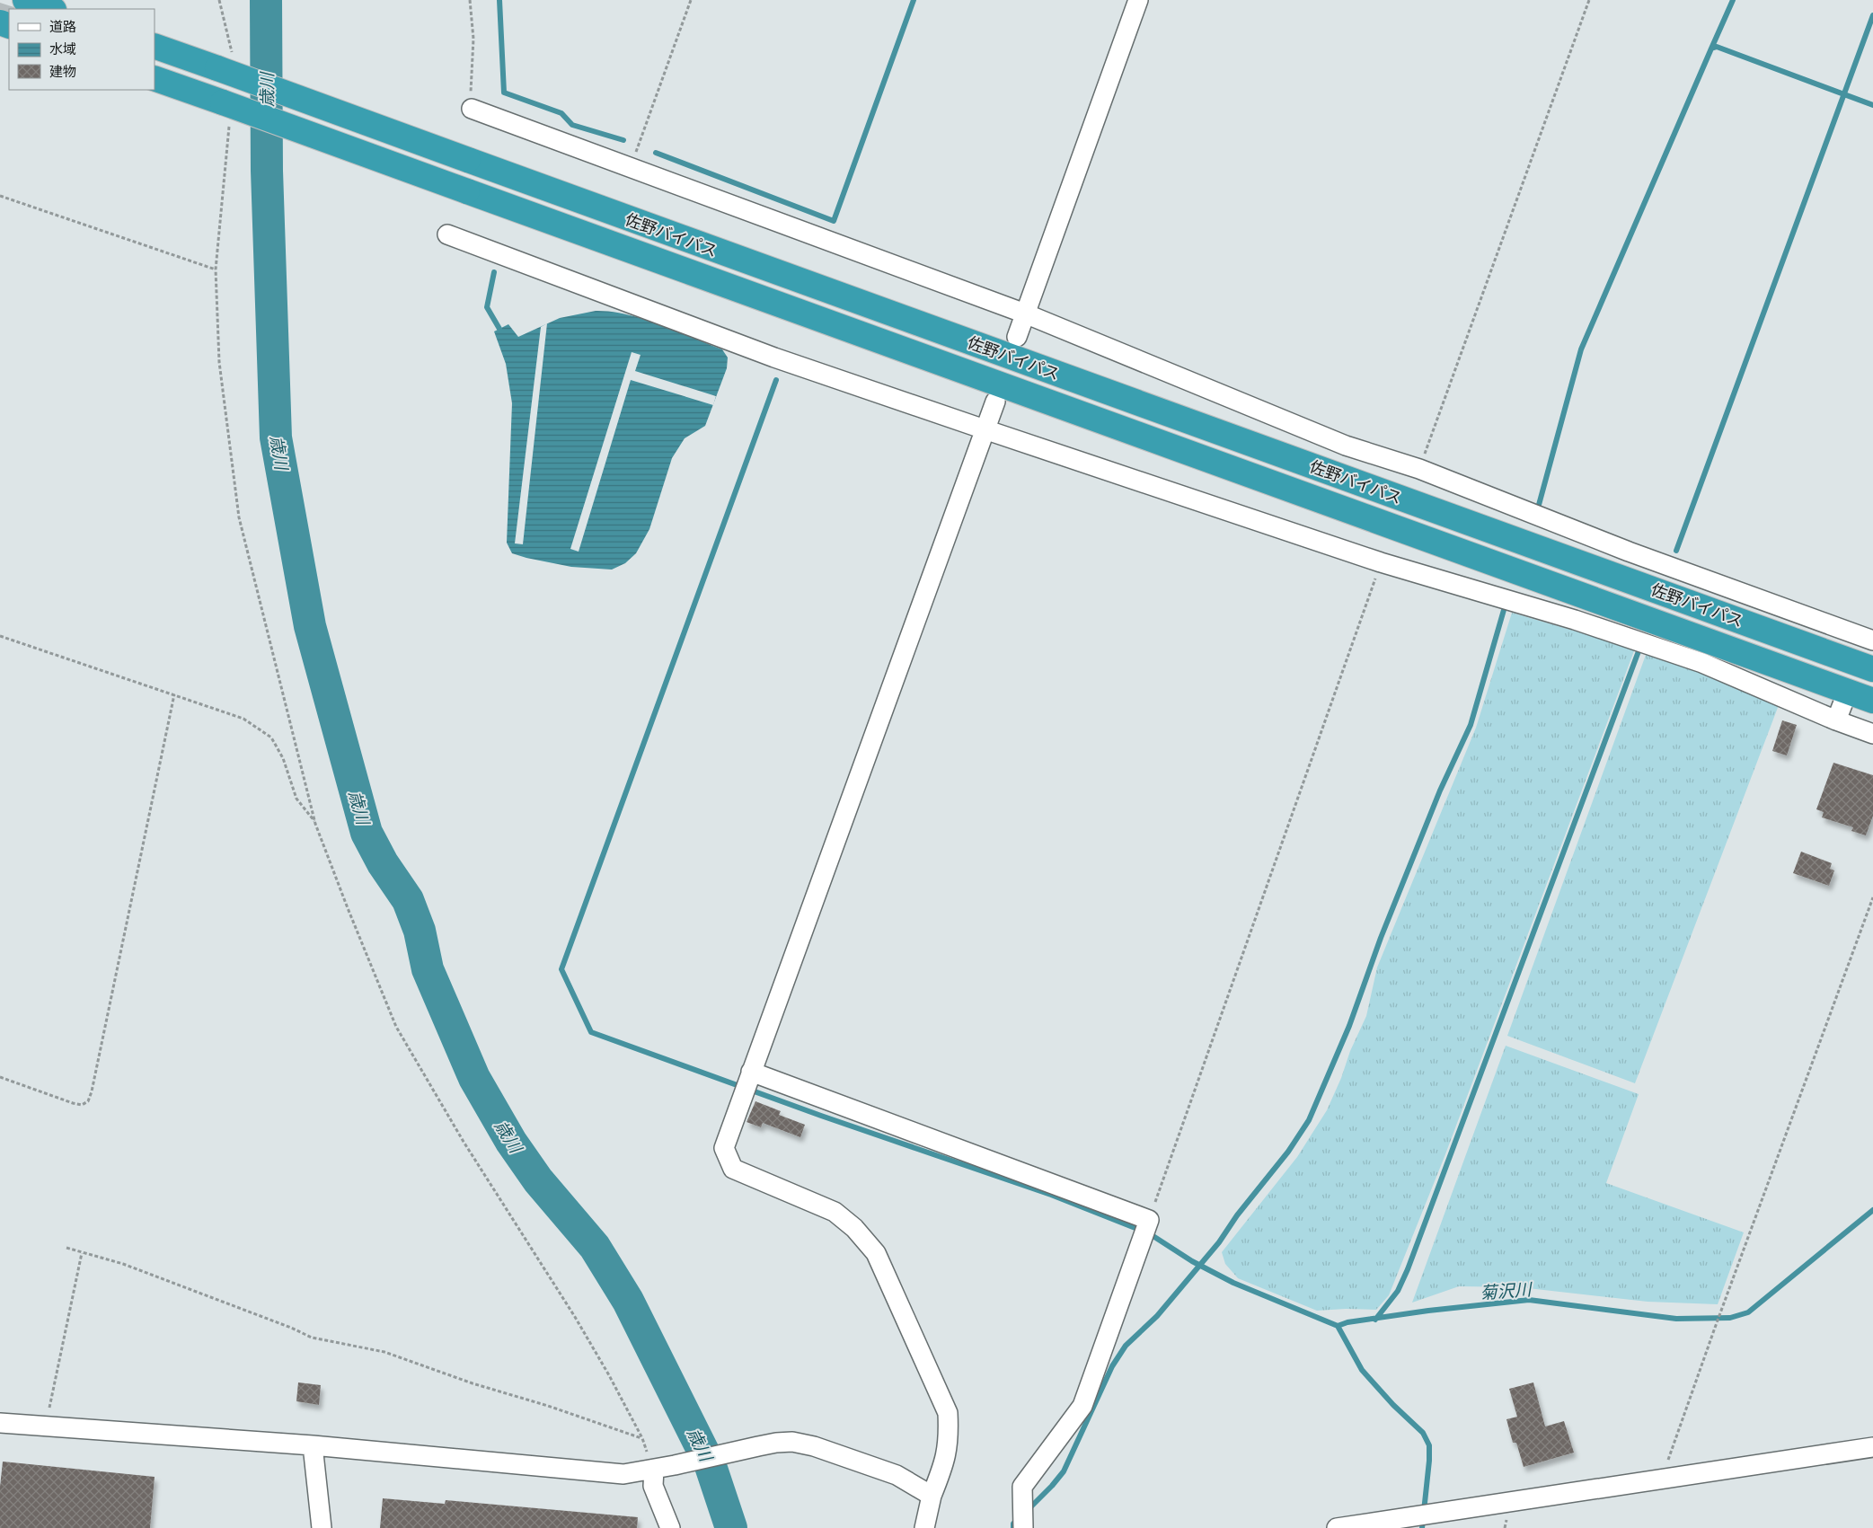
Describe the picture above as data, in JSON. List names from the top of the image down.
{
  "streets": {
    "highway": ["佐野バイパス"]
  },
  "water": ["歳川", "菊沢川"],
  "legend": ["道路", "水域", "建物"]
}
